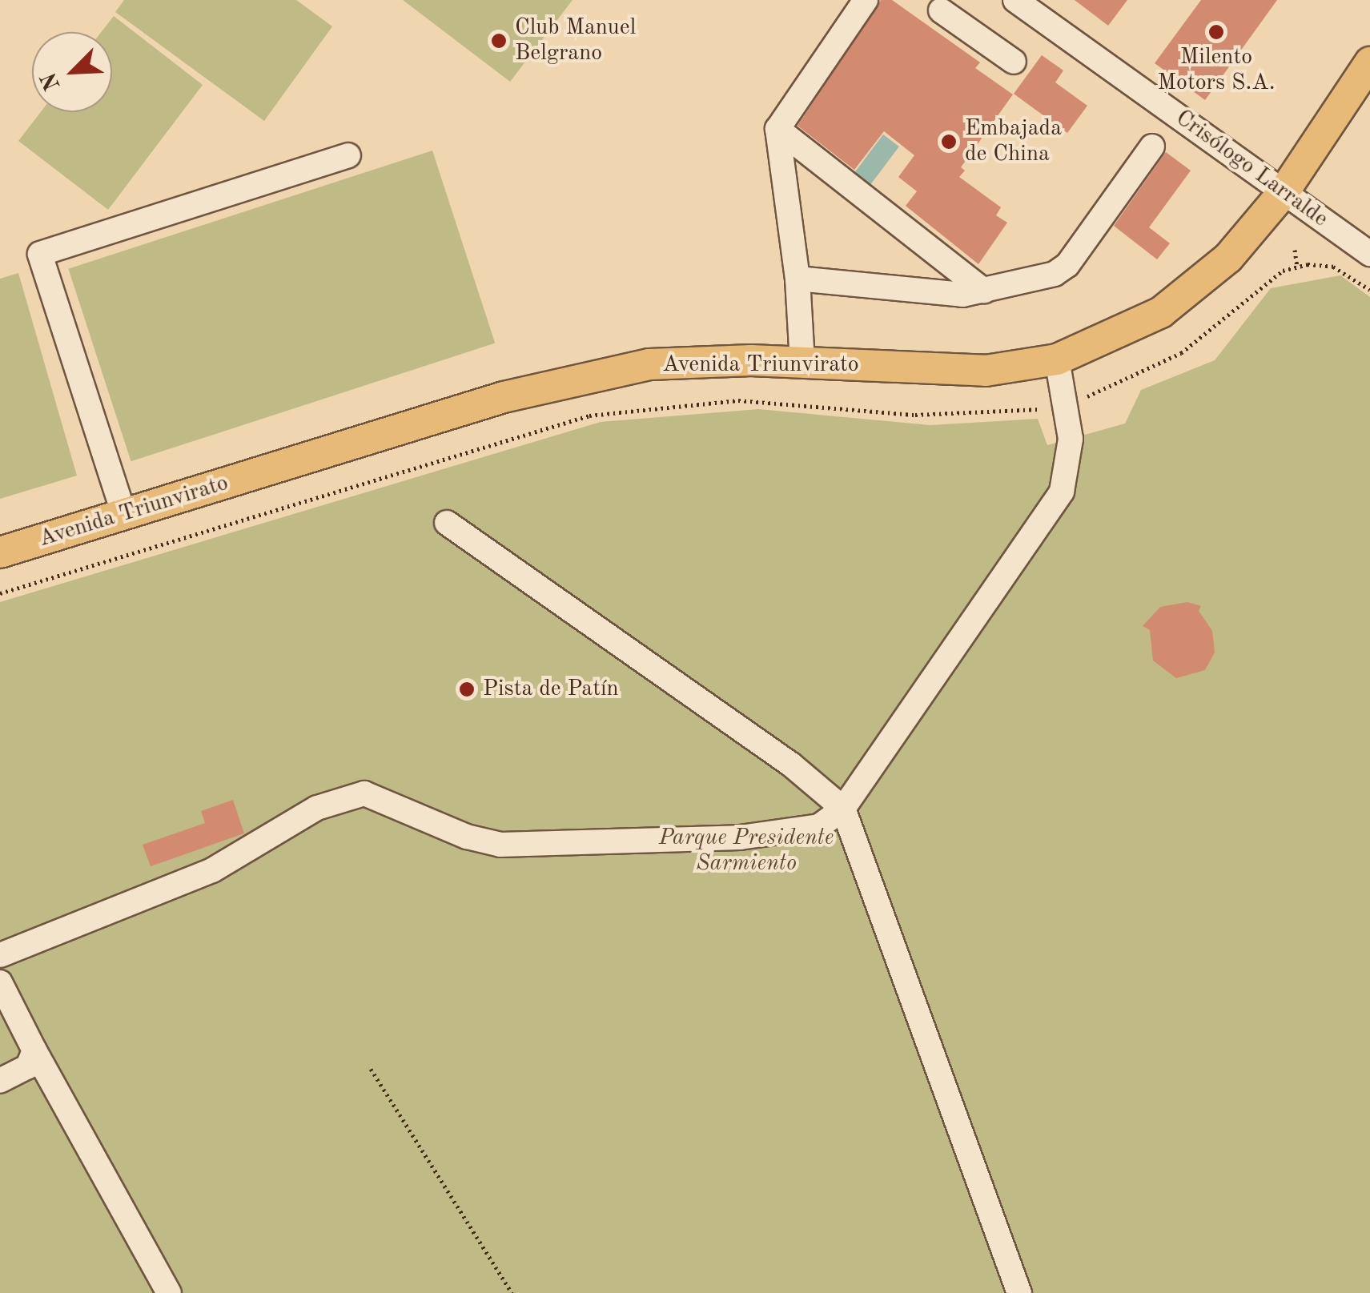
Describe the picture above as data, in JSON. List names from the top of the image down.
{
  "streets": {
    "main road": ["Avenida Triunvirato"],
    "street": ["Crisólogo Larralde"]
  },
  "crossings": [
    ["Crisólogo Larralde", "Avenida Triunvirato"]
  ],
  "parks": ["Parque Presidente Sarmiento"],
  "places": [
    "Milento Motors S.A.",
    "Club Manuel Belgrano",
    "Embajada de China",
    "Pista de Patín"
  ],
  "north": "bottom left"
}
